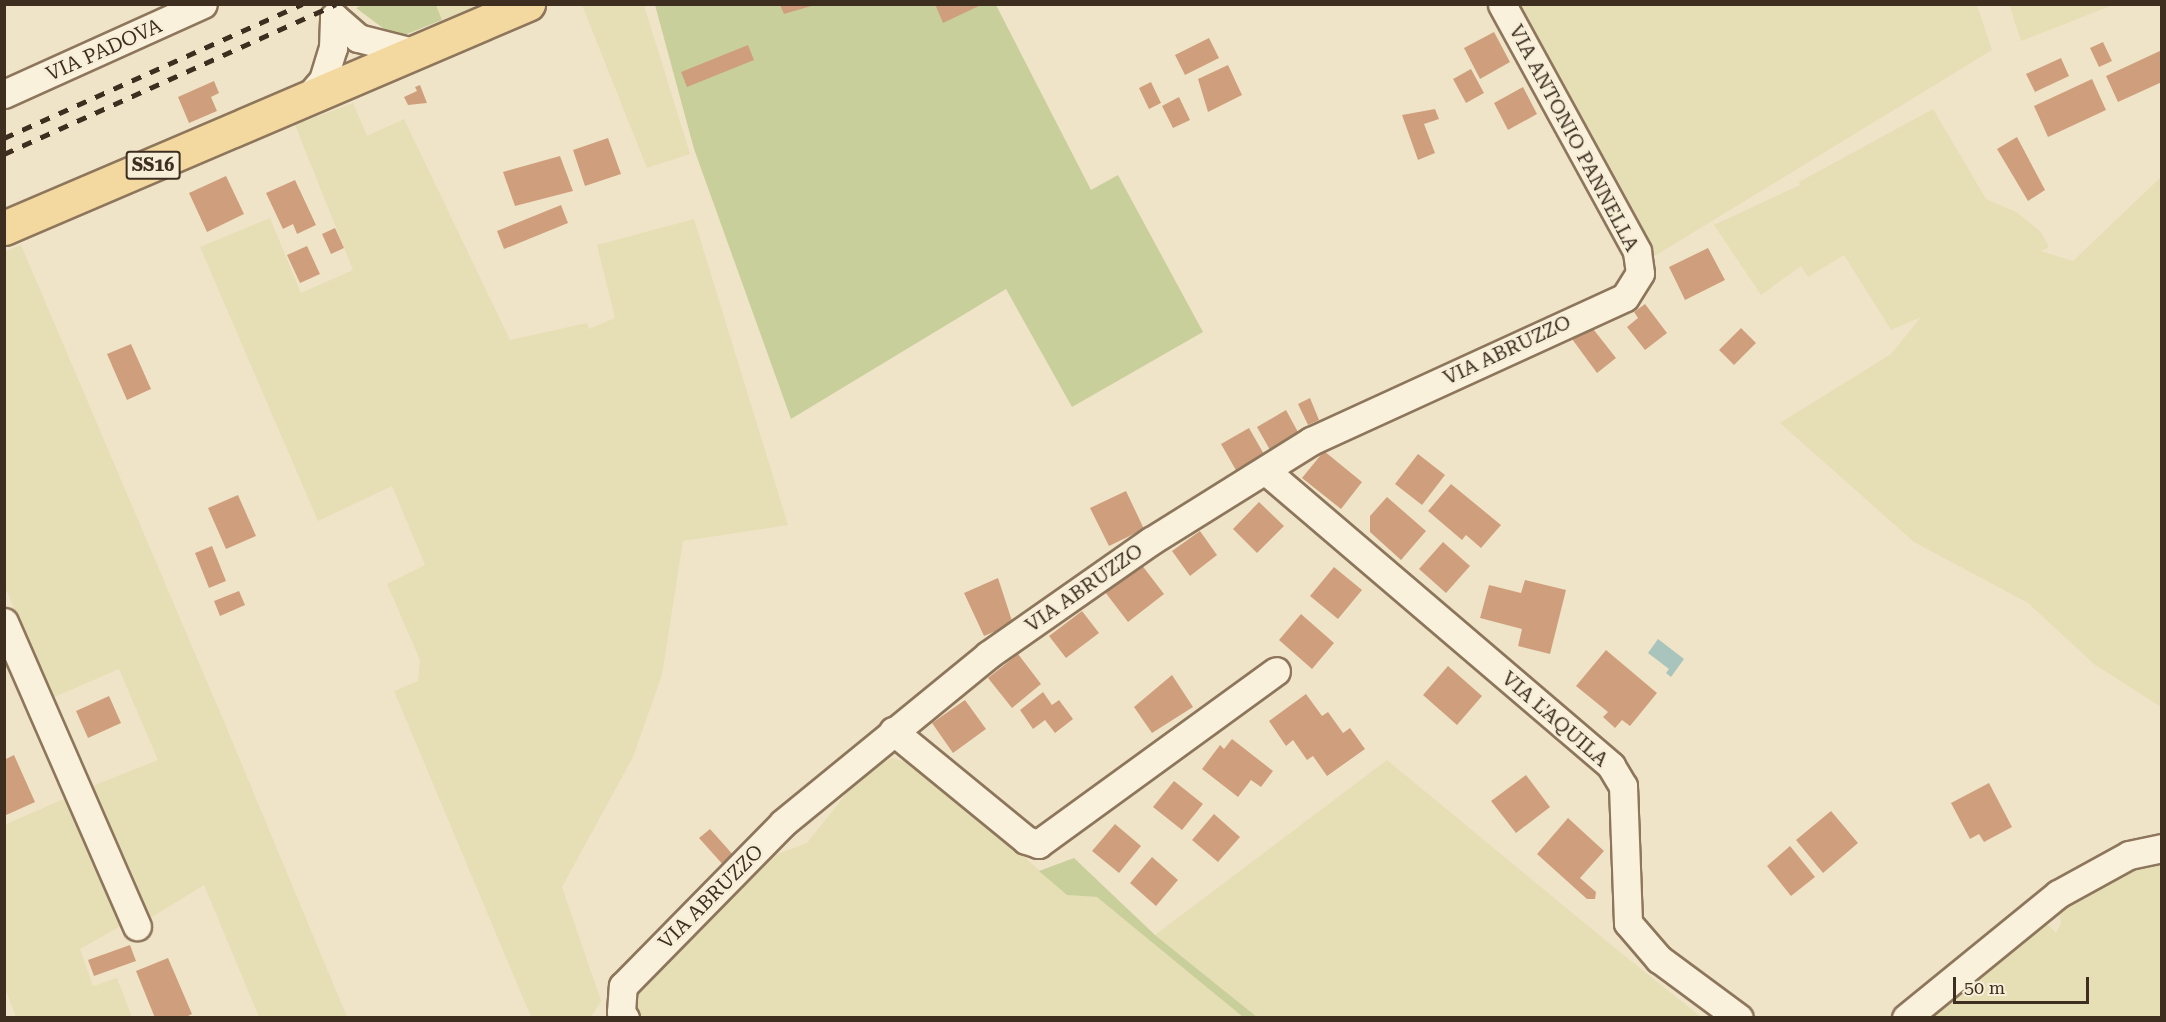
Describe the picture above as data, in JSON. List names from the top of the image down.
{
  "streets": {
    "main road": ["SS16"],
    "street": [
      "VIA PADOVA",
      "VIA ANTONIO PANNELLA",
      "VIA ABRUZZO",
      "VIA L'AQUILA"
    ]
  },
  "crossings": [
    ["VIA ANTONIO PANNELLA", "VIA ABRUZZO"],
    ["VIA ABRUZZO", "VIA L'AQUILA"]
  ],
  "scale_bar": "50 m"
}
